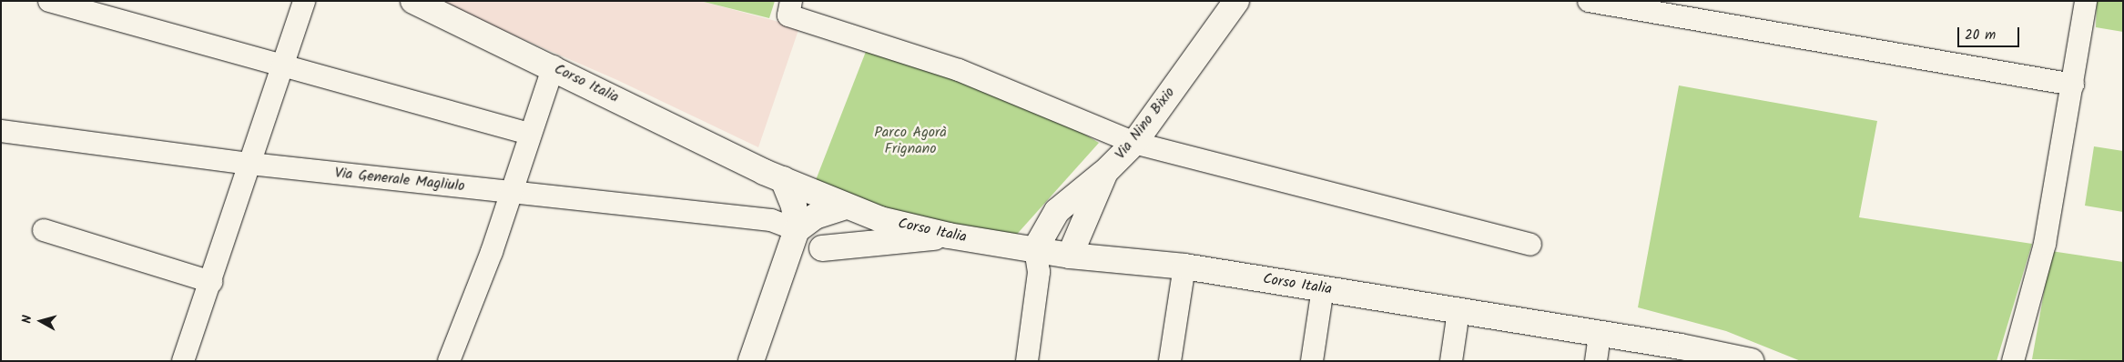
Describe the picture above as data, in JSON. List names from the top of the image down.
{
  "streets": {
    "street": ["Corso Italia", "Via Nino Bixio", "Via Generale Magliulo"]
  },
  "crossings": [
    ["Corso Italia", "Via Nino Bixio"]
  ],
  "parks": ["Parco Agorà Frignano"],
  "scale_bar": "20 m",
  "north": "left"
}
